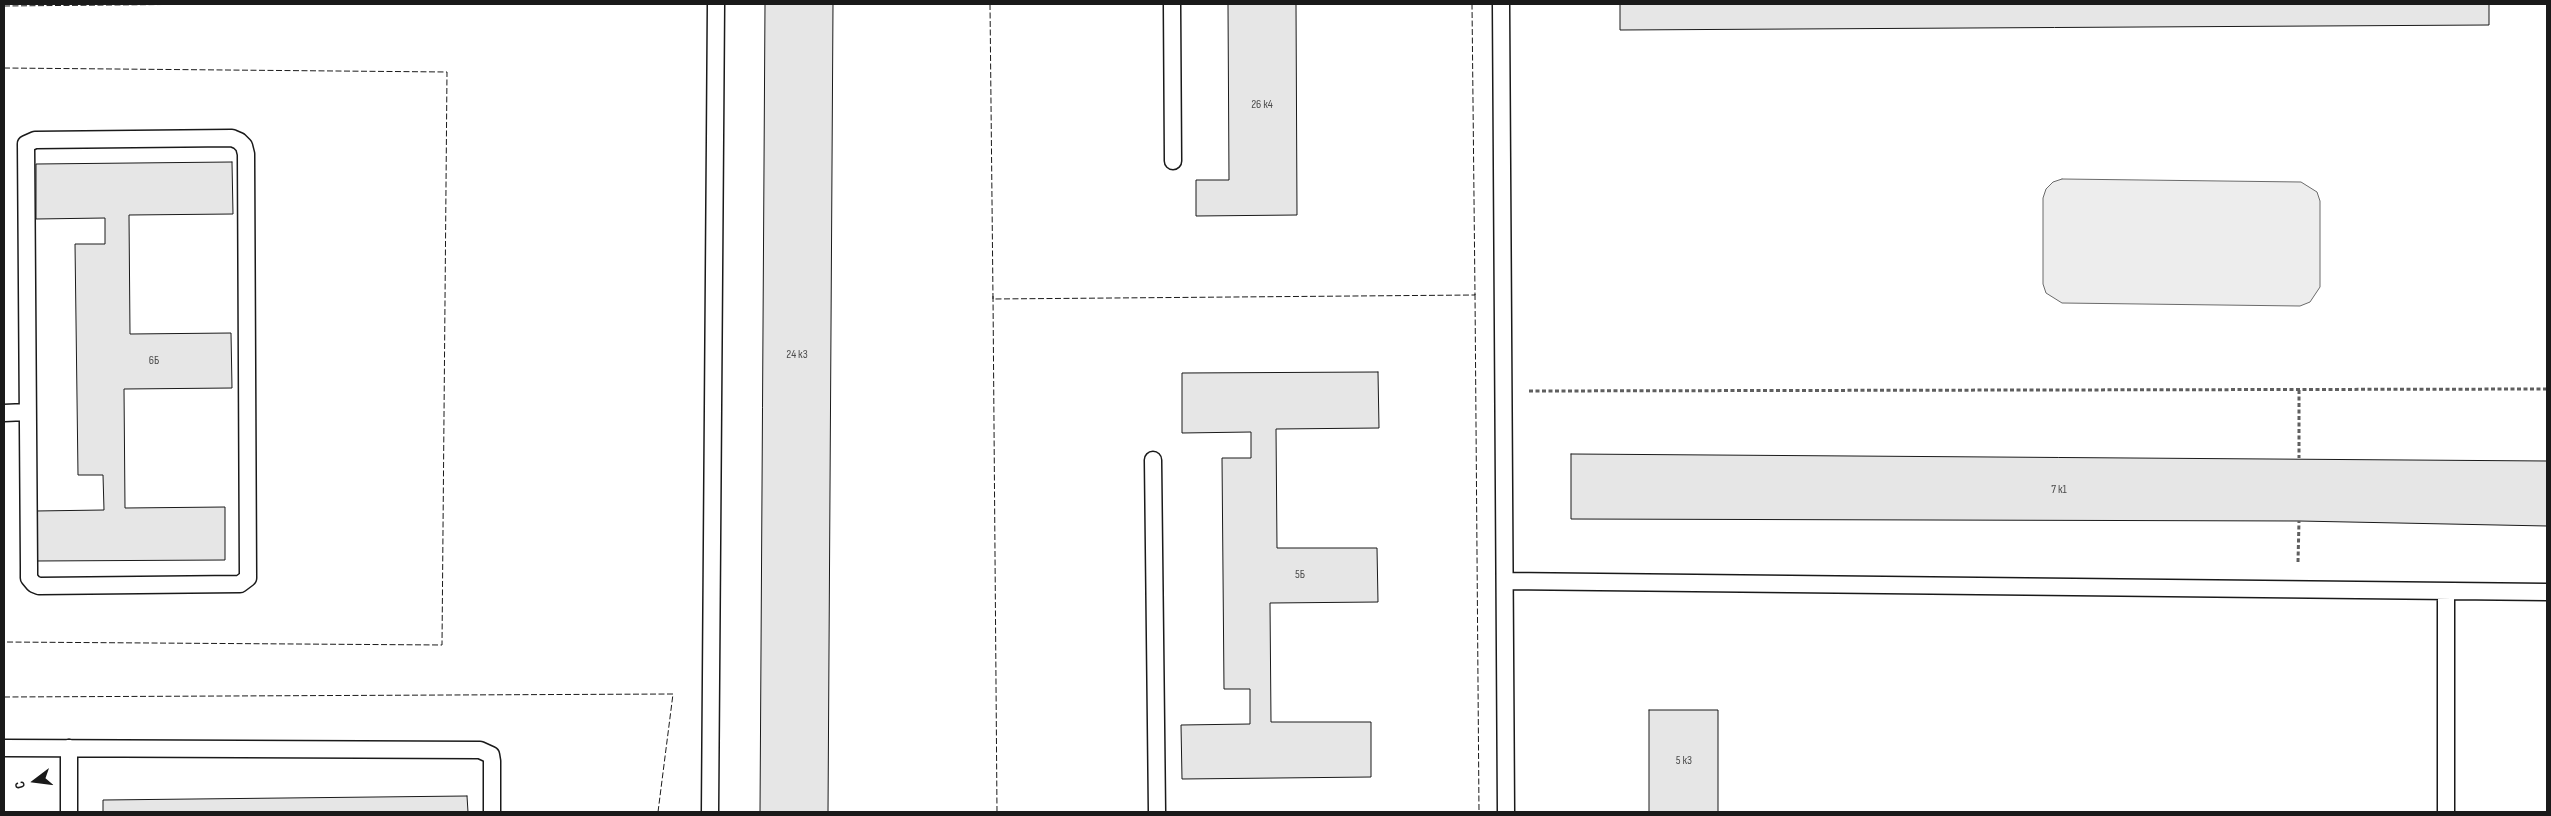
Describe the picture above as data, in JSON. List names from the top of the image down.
{
  "house_numbers": [
    "26 к4",
    "24 к3",
    "6Б",
    "7 к1",
    "5Б",
    "5 к3"
  ],
  "north": "left"
}
